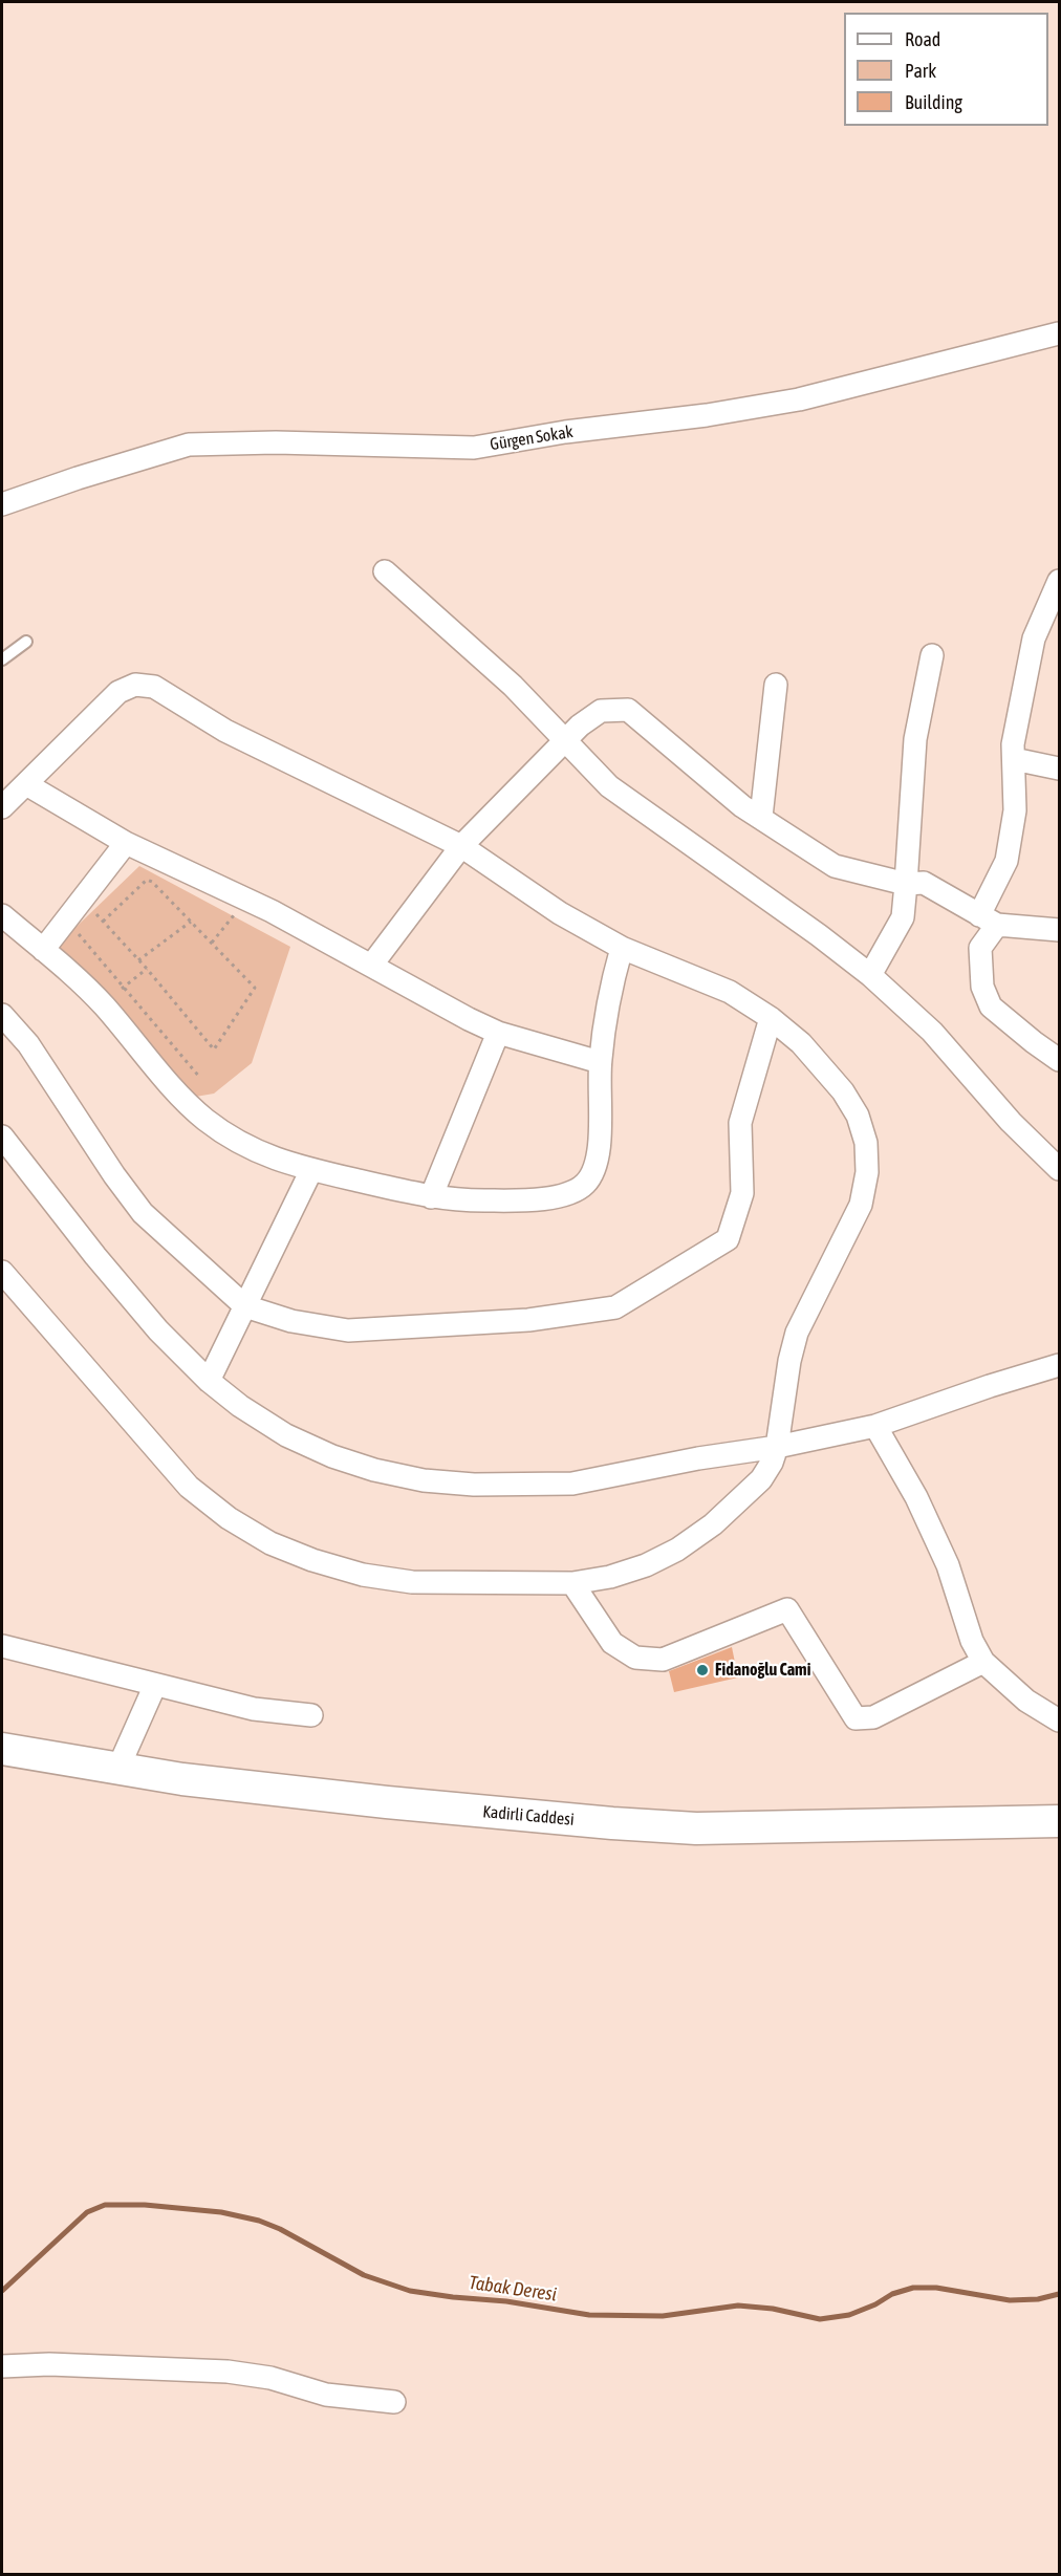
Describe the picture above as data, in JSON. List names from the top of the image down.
{
  "streets": {
    "main road": ["Kadirli Caddesi"],
    "street": ["Gürgen Sokak"]
  },
  "water": ["Tabak Deresi"],
  "places": ["Fidanoğlu Cami"],
  "legend": ["Road", "Park", "Building"]
}
